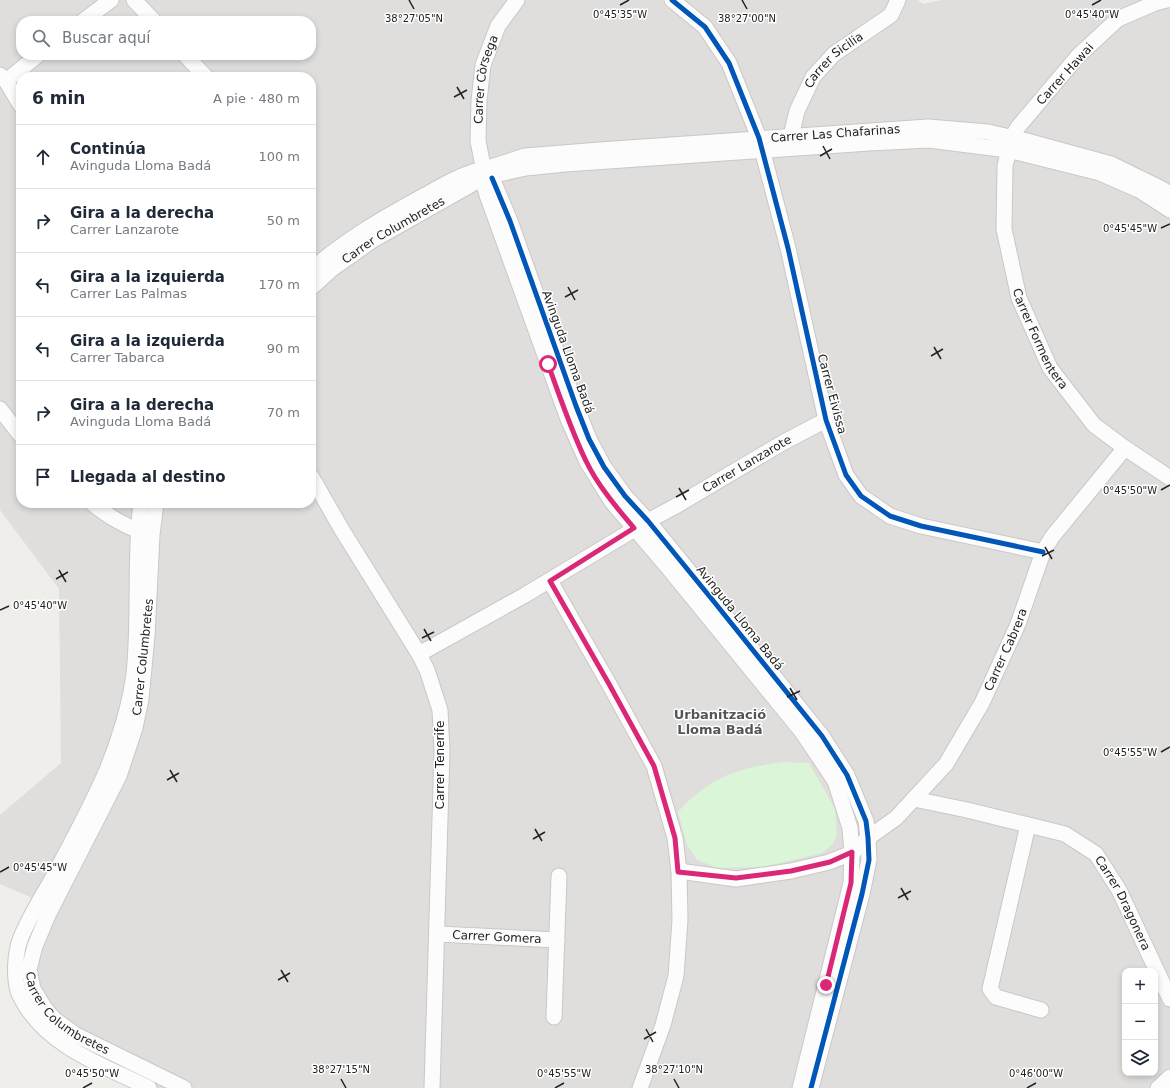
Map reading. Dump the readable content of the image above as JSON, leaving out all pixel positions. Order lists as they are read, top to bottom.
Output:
{
  "streets": {
    "street": [
      "Carrer Sicilia",
      "Carrer Hawai",
      "Carrer Còrsega",
      "Carrer Las Chafarinas",
      "Carrer Columbretes",
      "Carrer Formentera",
      "Avinguda Lloma Badá",
      "Carrer Eivissa",
      "Carrer Lanzarote",
      "Carrer Cabrera",
      "Carrer Tenerife",
      "Carrer Dragonera",
      "Carrer Gomera"
    ]
  },
  "crossings": [
    ["Carrer Sicilia", "Carrer Las Chafarinas"],
    ["Carrer Hawai", "Carrer Las Chafarinas"],
    ["Carrer Hawai", "Carrer Formentera"],
    ["Carrer Còrsega", "Carrer Las Chafarinas"],
    ["Carrer Còrsega", "Carrer Columbretes"],
    ["Carrer Còrsega", "Avinguda Lloma Badá"],
    ["Carrer Las Chafarinas", "Carrer Columbretes"],
    ["Carrer Las Chafarinas", "Carrer Formentera"],
    ["Carrer Las Chafarinas", "Avinguda Lloma Badá"],
    ["Carrer Las Chafarinas", "Carrer Eivissa"],
    ["Carrer Columbretes", "Avinguda Lloma Badá"],
    ["Carrer Formentera", "Carrer Cabrera"],
    ["Avinguda Lloma Badá", "Carrer Lanzarote"],
    ["Avinguda Lloma Badá", "Carrer Cabrera"],
    ["Carrer Eivissa", "Carrer Lanzarote"],
    ["Carrer Eivissa", "Carrer Cabrera"],
    ["Carrer Lanzarote", "Carrer Tenerife"],
    ["Carrer Cabrera", "Carrer Dragonera"],
    ["Carrer Tenerife", "Carrer Gomera"]
  ],
  "districts": ["Urbanització Lloma Badá"],
  "page": {
    "search": "Buscar aquí",
    "heading": ["6 min", "A pie · 480 m"],
    "list": [
      ["Continúa", "Avinguda Lloma Badá", "100 m"],
      ["Gira a la derecha", "Carrer Lanzarote", "50 m"],
      ["Gira a la izquierda", "Carrer Las Palmas", "170 m"],
      ["Gira a la izquierda", "Carrer Tabarca", "90 m"],
      ["Gira a la derecha", "Avinguda Lloma Badá", "70 m"],
      "Llegada al destino"
    ],
    "map_buttons": ["+", "−"]
  },
  "coordinates": [
    "0°45'35\"W",
    "0°45'40\"W",
    "38°27'05\"N",
    "38°27'00\"N",
    "0°45'45\"W",
    "0°45'50\"W",
    "0°45'55\"W",
    "38°27'15\"N",
    "38°27'10\"N",
    "0°46'00\"W"
  ]
}
